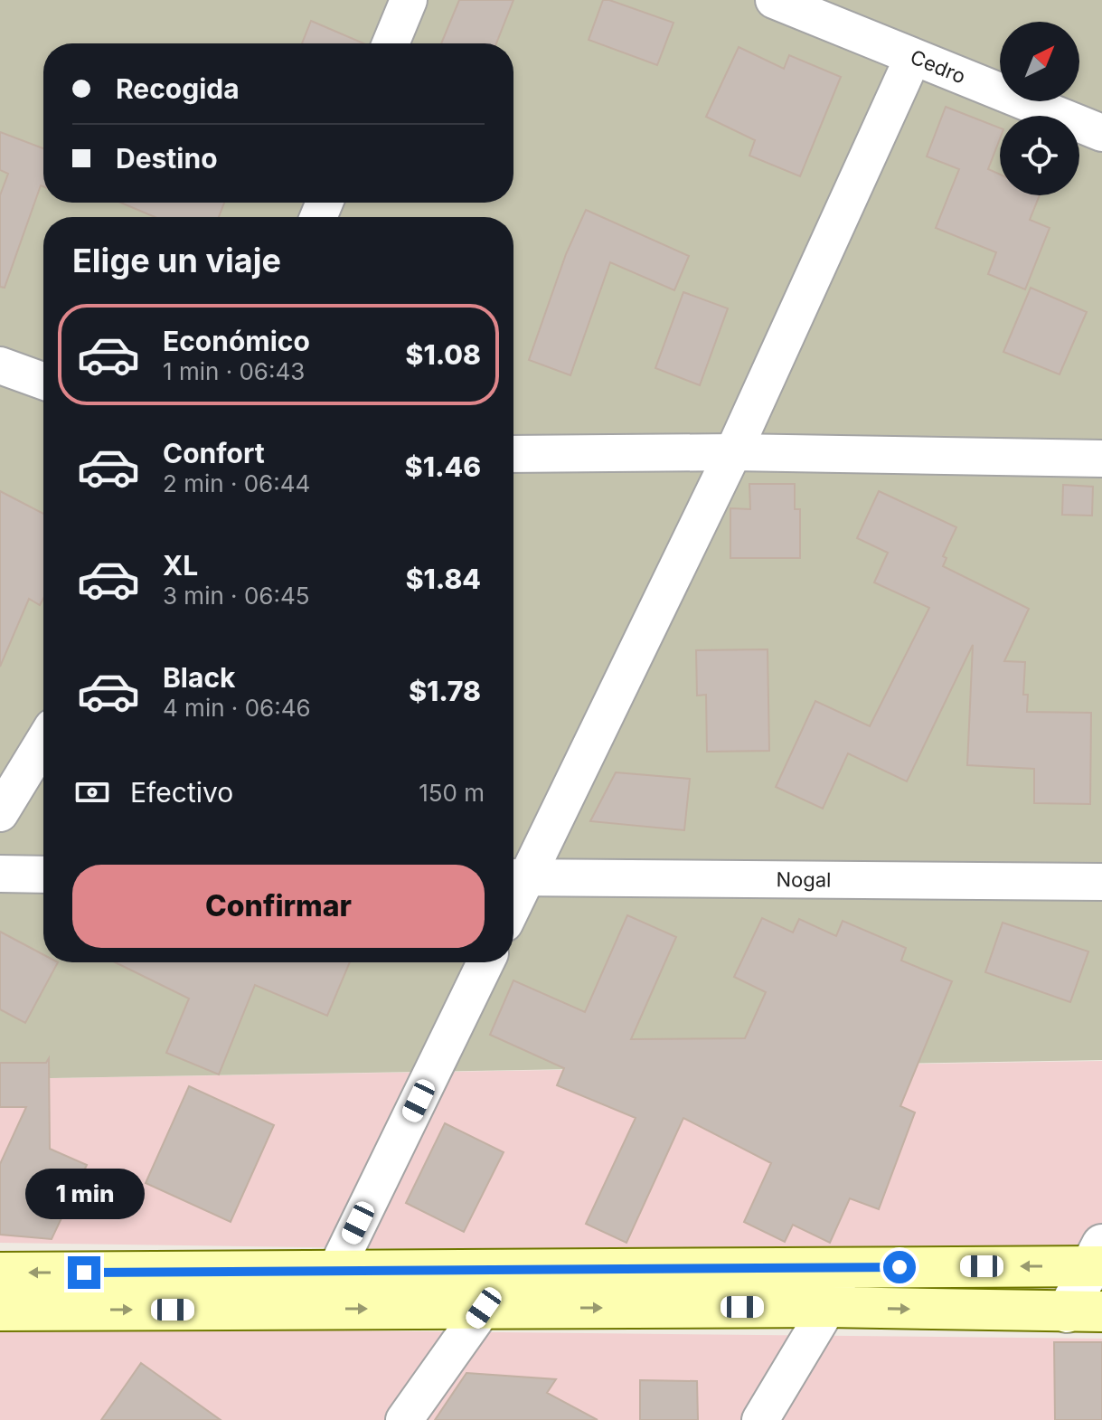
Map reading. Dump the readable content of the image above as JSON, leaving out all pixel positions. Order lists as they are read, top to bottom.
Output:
{
  "streets": {
    "street": ["Cedro", "Nogal"]
  },
  "north": "top right",
  "page": {
    "banner": ["Recogida", "Destino"],
    "heading": "Elige un viaje",
    "list": [
      {
        "name": "Económico",
        "note": "1 min · 06:43",
        "value": "$1.08"
      },
      {
        "name": "Confort",
        "note": "2 min · 06:44",
        "value": "$1.46"
      },
      {
        "name": "XL",
        "note": "3 min · 06:45",
        "value": "$1.84"
      },
      {
        "name": "Black",
        "note": "4 min · 06:46",
        "value": "$1.78"
      }
    ],
    "pay": ["Efectivo", "150 m"],
    "buttons": "Confirmar",
    "bubble": "1 min"
  }
}
